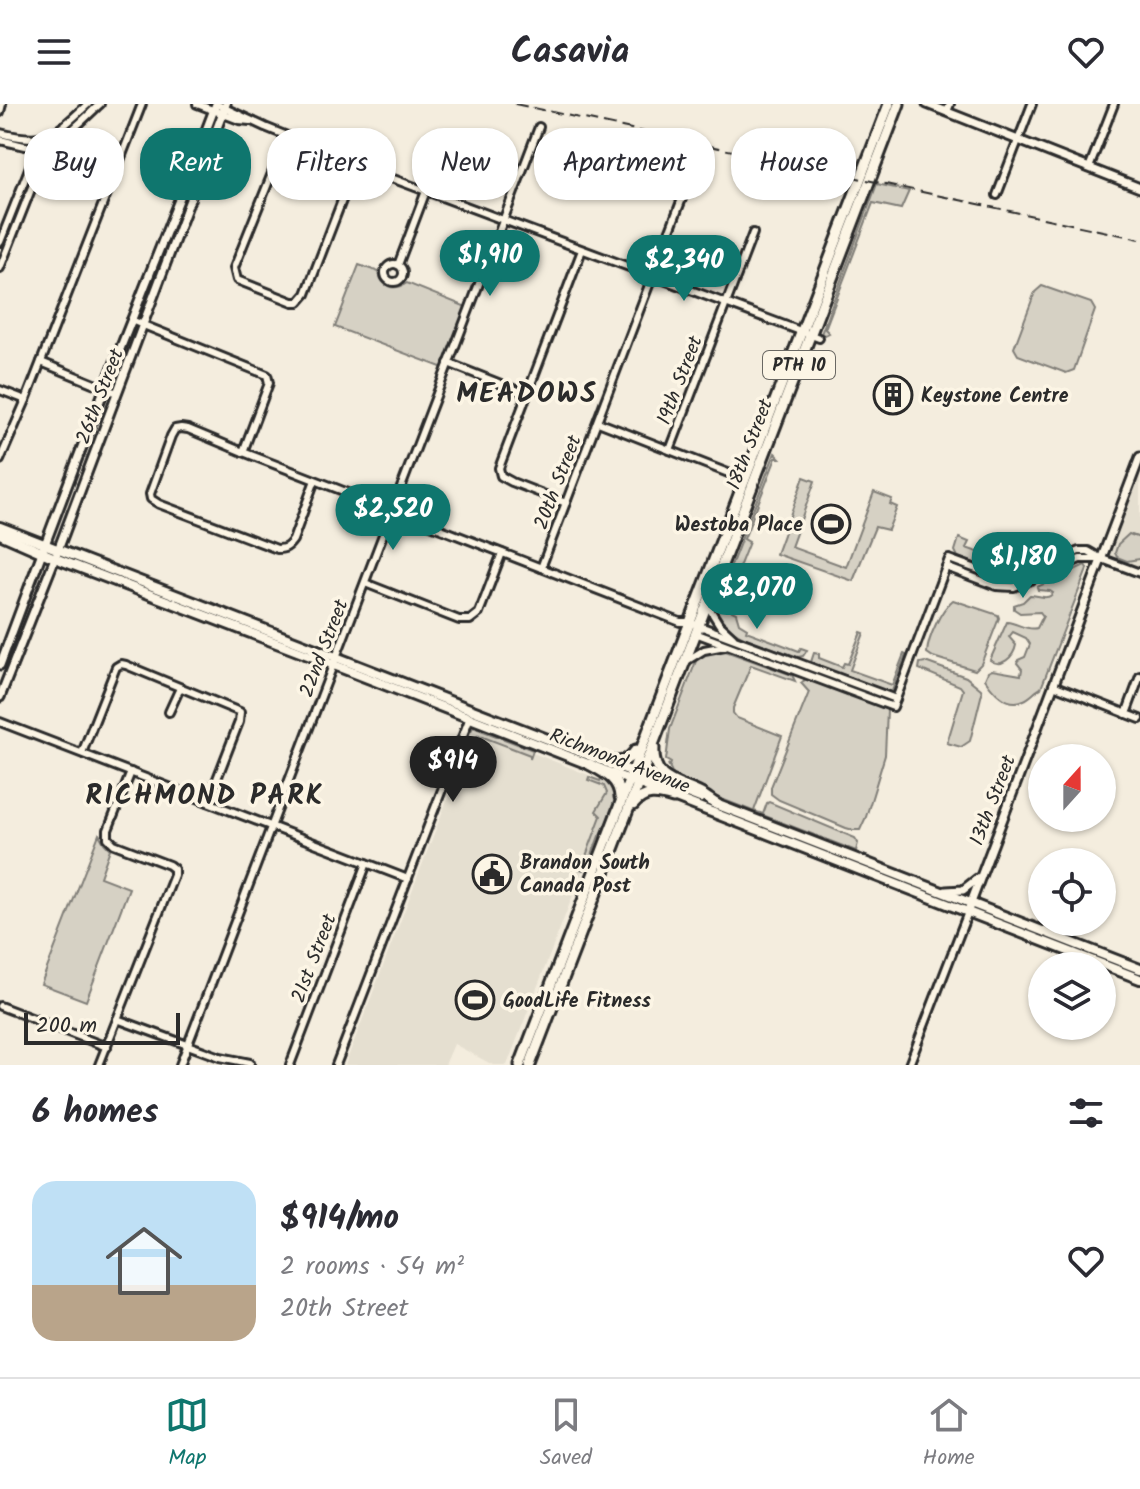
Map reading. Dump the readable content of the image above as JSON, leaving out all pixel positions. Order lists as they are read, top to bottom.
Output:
{
  "streets": {
    "main road": ["PTH 10", "18th Street", "Richmond Avenue"],
    "street": [
      "19th Street",
      "26th Street",
      "20th Street",
      "22nd Street",
      "13th Street",
      "21st Street"
    ]
  },
  "crossings": [
    ["26th Street", "Richmond Avenue"],
    ["18th Street", "Richmond Avenue"],
    ["22nd Street", "Richmond Avenue"],
    ["Richmond Avenue", "13th Street"]
  ],
  "districts": ["MEADOWS", "RICHMOND PARK"],
  "places": {
    "building": ["Keystone Centre"],
    "sports": ["Westoba Place", "GoodLife Fitness"],
    "public building": ["Brandon South Canada Post"]
  },
  "scale_bar": "200 m",
  "north": "top",
  "page": {
    "header": "Casavia",
    "chip": [
      "Buy",
      "Rent",
      "Filters",
      "New",
      "Apartment",
      "House"
    ],
    "price": [
      "$1,910",
      "$2,340",
      "$2,520",
      "$1,180",
      "$2,070",
      "$914"
    ],
    "scale": "200 m",
    "heading": "6 homes",
    "list": [
      {
        "name": "$914/mo",
        "note": "2 rooms · 54 m² · 20th Street"
      }
    ],
    "tabs": ["Map", "Saved", "Home"]
  }
}
